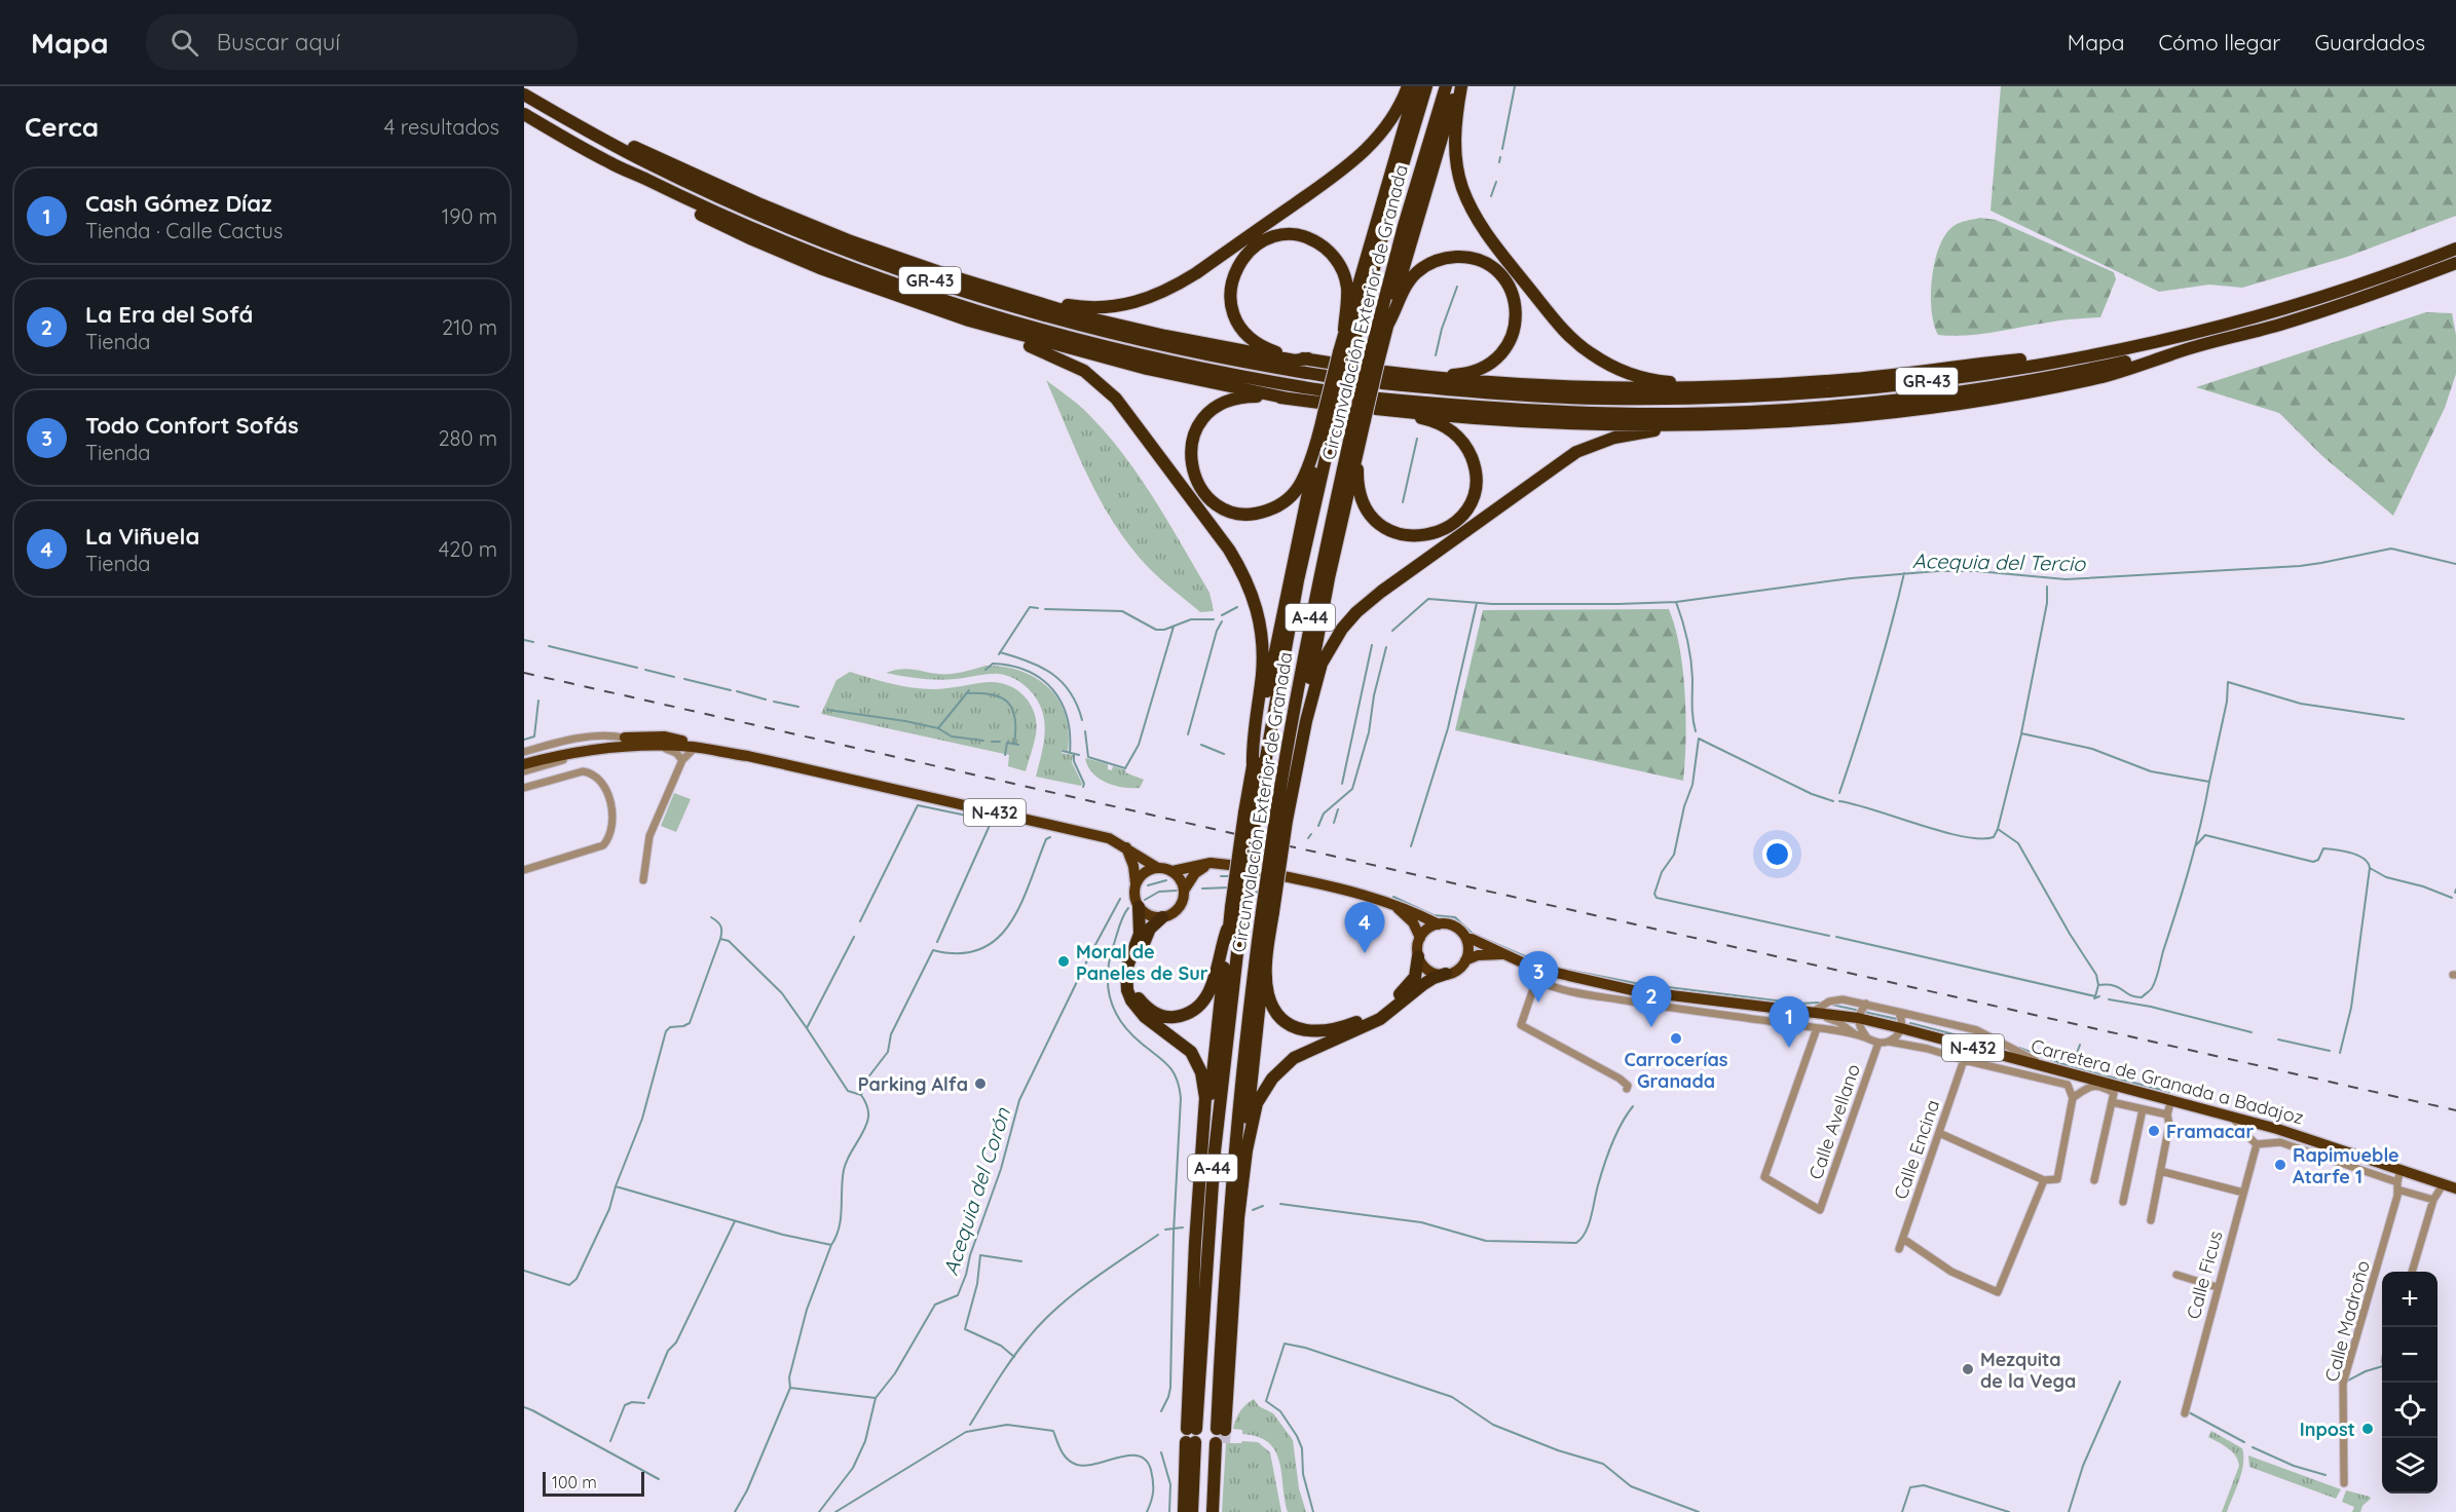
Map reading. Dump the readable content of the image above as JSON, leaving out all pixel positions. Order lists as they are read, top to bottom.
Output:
{
  "streets": {
    "highway": [
      "GR-43",
      "Circunvalación Exterior de Granada",
      "A-44",
      "N-432",
      "Carretera de Granada a Badajoz"
    ],
    "street": [
      "Calle Avellano",
      "Calle Encina",
      "Calle Ficus",
      "Calle Madroño"
    ]
  },
  "crossings": [
    ["GR-43", "Circunvalación Exterior de Granada"],
    ["N-432", "Carretera de Granada a Badajoz"],
    ["Carretera de Granada a Badajoz", "Calle Madroño"]
  ],
  "water": ["Acequia del Tercio", "Acequia del Corón"],
  "places": [
    "Moral de Paneles de Sur",
    "Carrocerías Granada",
    "Parking Alfa",
    "Framacar",
    "Rapimueble Atarfe 1",
    "Mezquita de la Vega",
    "Inpost"
  ],
  "scale_bar": "100 m",
  "page": {
    "header": "Mapa",
    "search": "Buscar aquí",
    "nav": ["Mapa", "Cómo llegar", "Guardados"],
    "heading": ["Cerca", "4 resultados"],
    "list": [
      {
        "mark": "1",
        "name": "Cash Gómez Díaz",
        "note": "Tienda · Calle Cactus",
        "value": "190 m"
      },
      {
        "mark": "2",
        "name": "La Era del Sofá",
        "note": "Tienda",
        "value": "210 m"
      },
      {
        "mark": "3",
        "name": "Todo Confort Sofás",
        "note": "Tienda",
        "value": "280 m"
      },
      {
        "mark": "4",
        "name": "La Viñuela",
        "note": "Tienda",
        "value": "420 m"
      }
    ],
    "pins": [
      "4",
      "3",
      "2",
      "1"
    ],
    "map_buttons": ["+", "−"],
    "scale": "100 m"
  }
}
